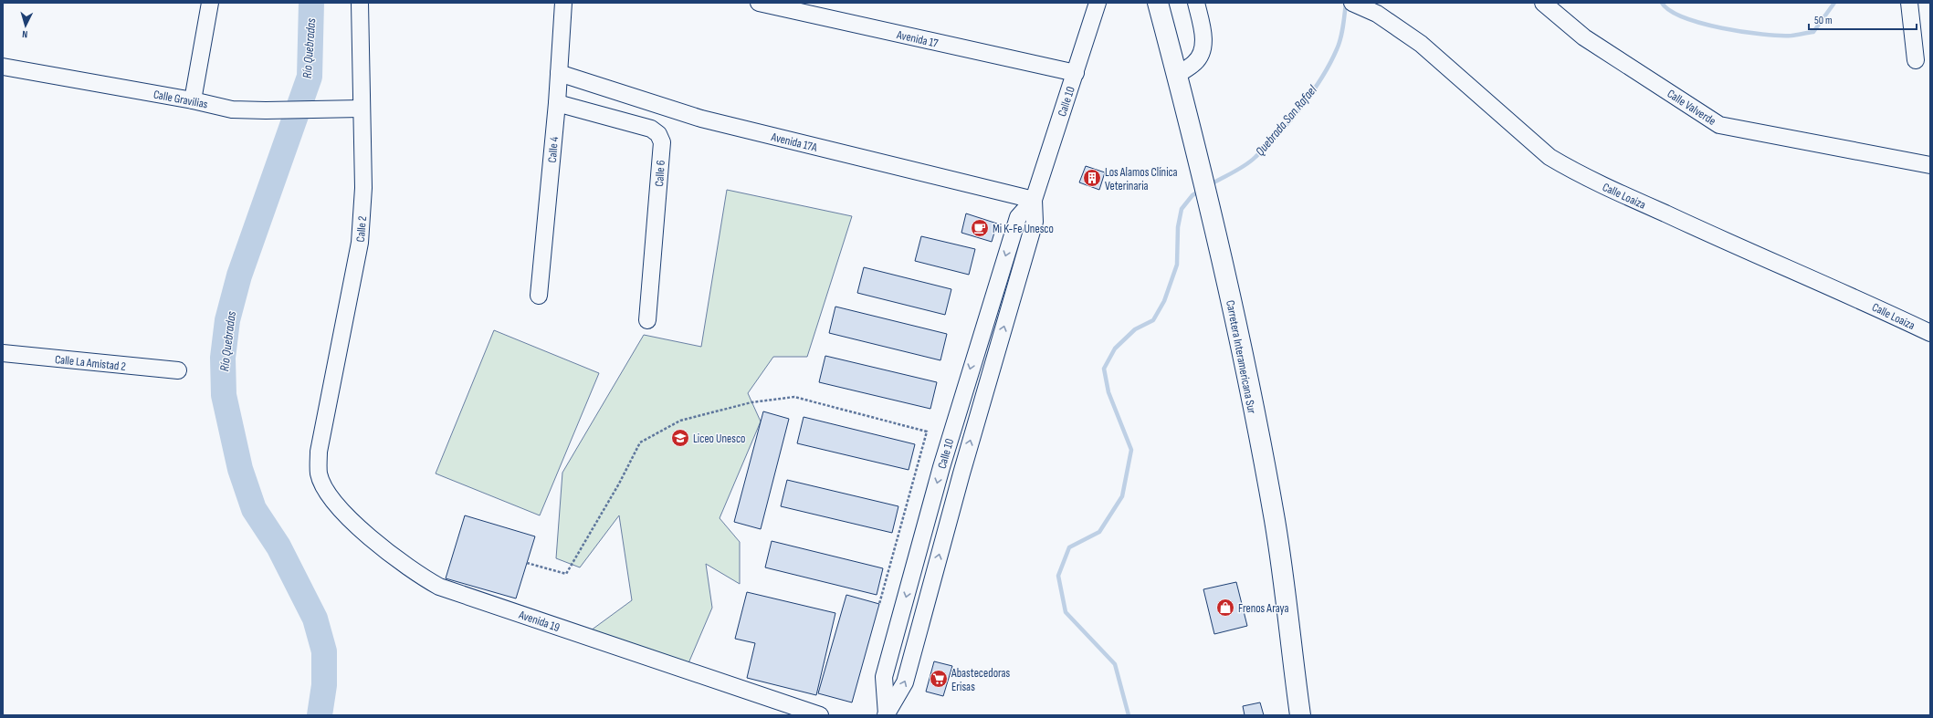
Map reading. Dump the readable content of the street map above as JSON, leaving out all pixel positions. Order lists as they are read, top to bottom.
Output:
{
  "streets": {
    "highway": ["Carretera Interamericana Sur"],
    "street": [
      "Avenida 17",
      "Calle Gravilias",
      "Calle 10",
      "Calle Valverde",
      "Avenida 17A",
      "Calle 4",
      "Calle 6",
      "Calle Loaiza",
      "Calle 2",
      "Calle La Amistad 2",
      "Avenida 19"
    ]
  },
  "crossings": [
    ["Avenida 17", "Calle 10"],
    ["Calle Gravilias", "Calle 2"],
    ["Calle 10", "Avenida 17A"],
    ["Avenida 17A", "Calle 4"],
    ["Calle 4", "Calle 6"],
    ["Calle 2", "Avenida 19"]
  ],
  "water": ["Río Quebradas", "Quebrada San Rafael"],
  "places": {
    "building": ["Los Alamos Clínica Veterinaria"],
    "cafe": ["Mi K-Fe Unesco"],
    "school or university": ["Liceo Unesco"],
    "shop": ["Frenos Araya"],
    "supermarket": ["Abastecedoras Erisas"]
  },
  "scale_bar": "50 m",
  "north": "bottom"
}
